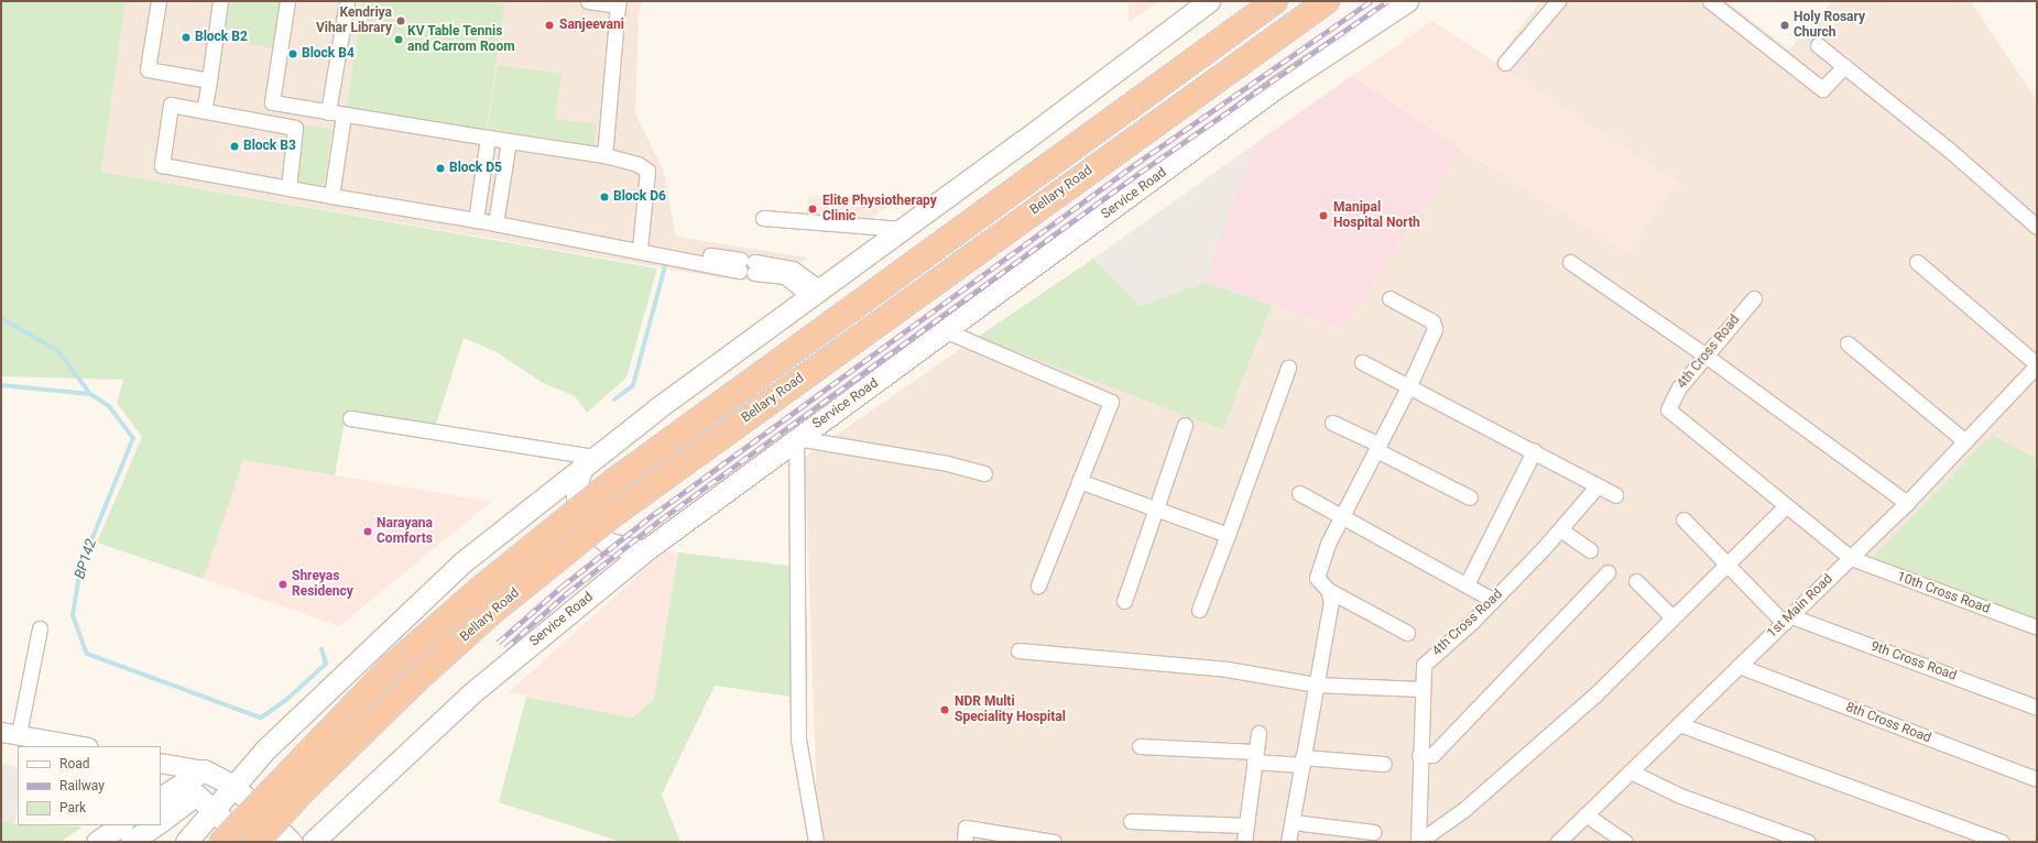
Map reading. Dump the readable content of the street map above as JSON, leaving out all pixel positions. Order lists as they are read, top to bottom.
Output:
{
  "streets": {
    "highway": ["Bellary Road"],
    "main road": ["Service Road"],
    "street": [
      "4th Cross Road",
      "10th Cross Road",
      "1st Main Road",
      "9th Cross Road",
      "8th Cross Road"
    ]
  },
  "crossings": [
    ["4th Cross Road", "10th Cross Road"],
    ["10th Cross Road", "1st Main Road"],
    ["1st Main Road", "9th Cross Road"],
    ["1st Main Road", "8th Cross Road"]
  ],
  "water": ["BP142"],
  "places": [
    "Kendriya Vihar Library",
    "Sanjeevani",
    "Holy Rosary Church",
    "Block B2",
    "KV Table Tennis and Carrom Room",
    "Block B4",
    "Block B3",
    "Block D5",
    "Block D6",
    "Elite Physiotherapy Clinic",
    "Manipal Hospital North",
    "Narayana Comforts",
    "Shreyas Residency",
    "NDR Multi Speciality Hospital"
  ],
  "legend": ["Road", "Railway", "Park"]
}
